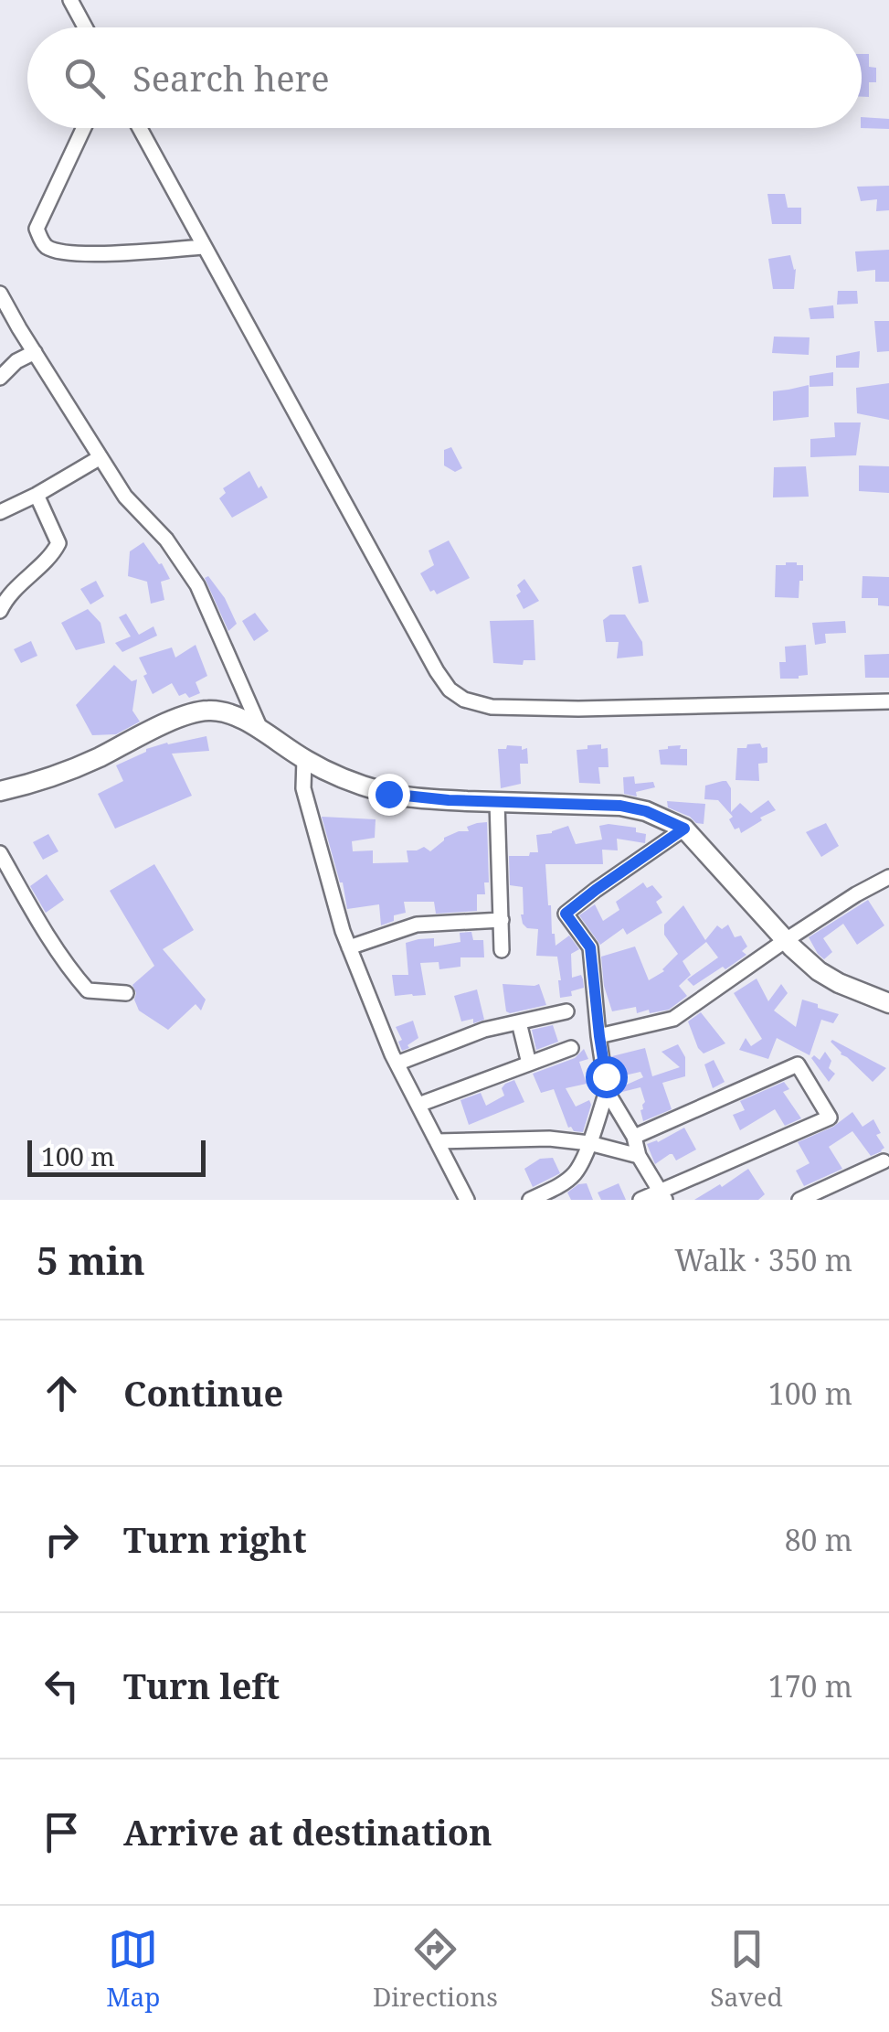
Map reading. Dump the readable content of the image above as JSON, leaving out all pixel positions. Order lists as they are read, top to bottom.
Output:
{
  "scale_bar": "100 m",
  "page": {
    "search": "Search here",
    "scale": "100 m",
    "heading": ["5 min", "Walk · 350 m"],
    "list": [
      ["Continue", "100 m"],
      ["Turn right", "80 m"],
      ["Turn left", "170 m"],
      "Arrive at destination"
    ],
    "nav": ["Map", "Directions", "Saved"]
  }
}
